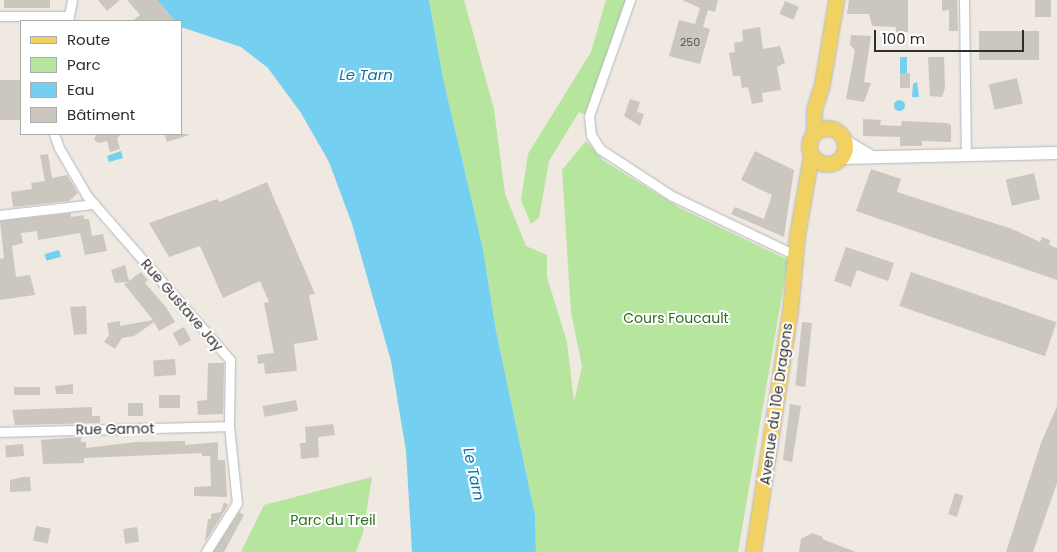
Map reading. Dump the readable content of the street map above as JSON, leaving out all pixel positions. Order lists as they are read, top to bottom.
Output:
{
  "streets": {
    "main road": ["Avenue du 10e Dragons"],
    "street": ["Rue Gustave Jay", "Rue Gamot"]
  },
  "crossings": [
    ["Rue Gustave Jay", "Rue Gamot"]
  ],
  "water": ["Le Tarn"],
  "parks": ["Cours Foucault", "Parc du Treil"],
  "house_numbers": ["250"],
  "legend": [
    "Route",
    "Parc",
    "Eau",
    "Bâtiment"
  ],
  "scale_bar": "100 m"
}
